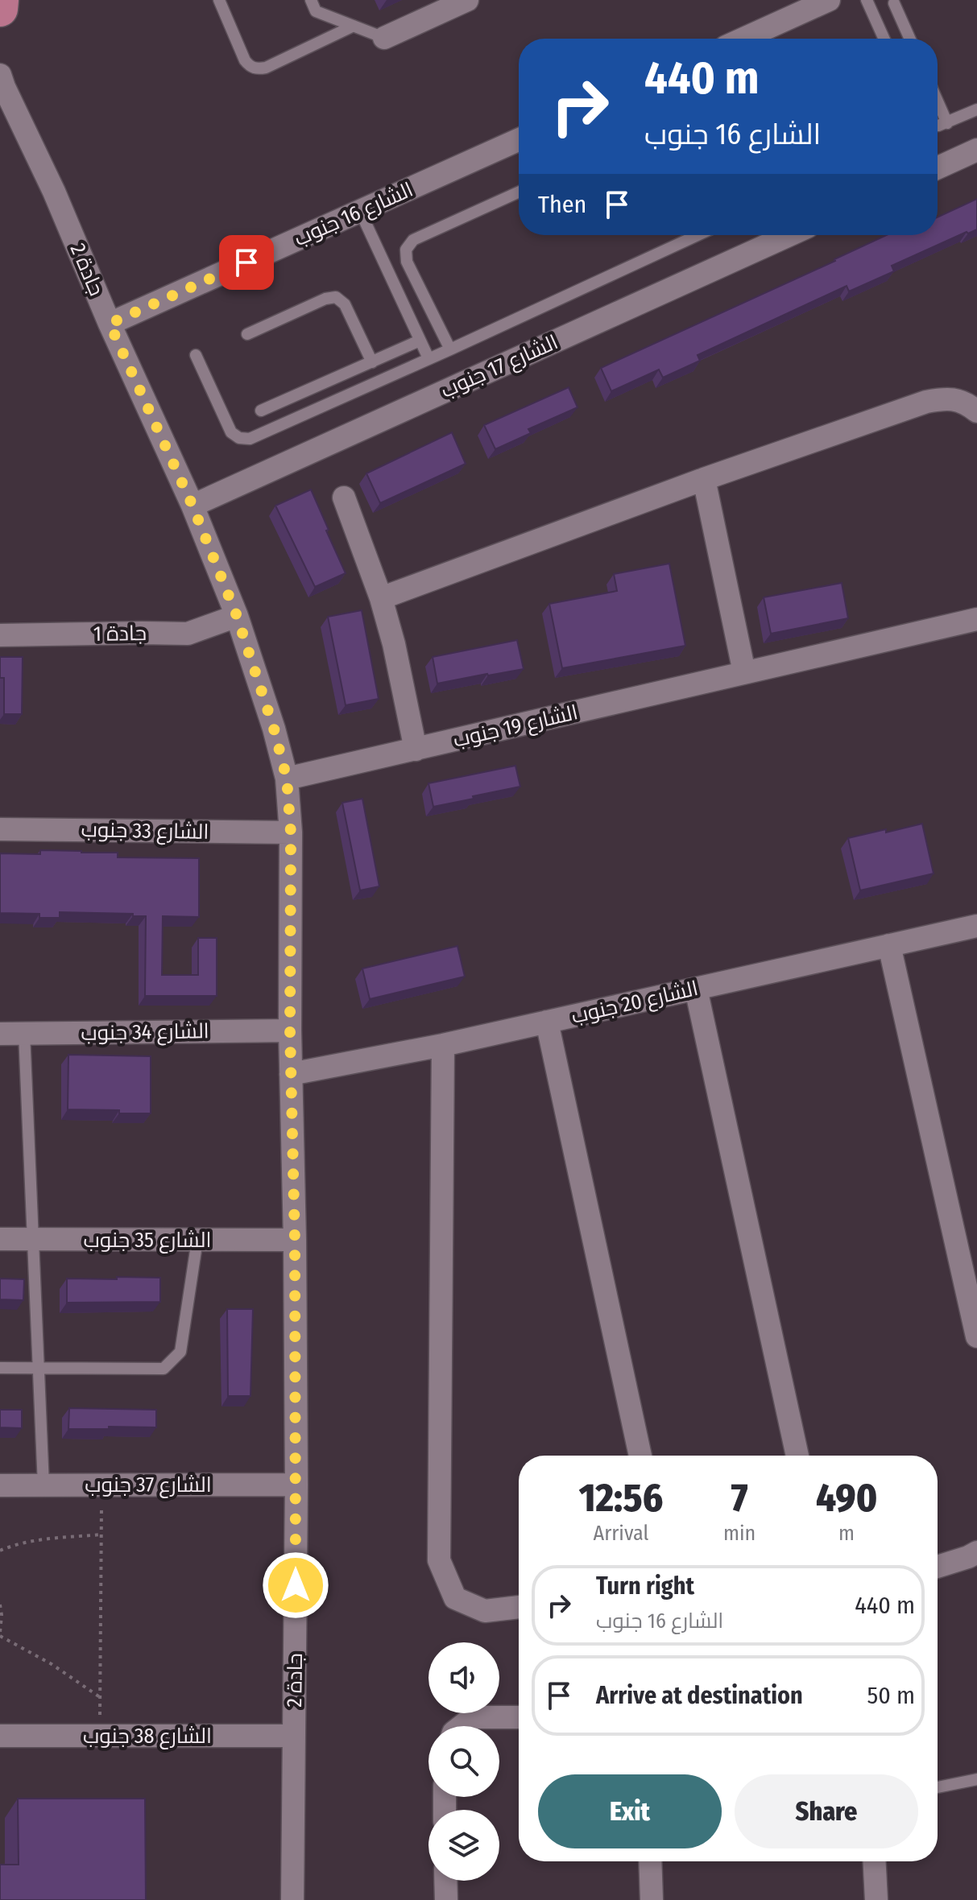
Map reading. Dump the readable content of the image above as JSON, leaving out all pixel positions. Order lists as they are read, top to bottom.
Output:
{
  "streets": {
    "street": [
      "الشارع 16 جنوب",
      "جادة 2",
      "الشارع 17 جنوب",
      "جادة 1",
      "الشارع 19 جنوب",
      "الشارع 33 جنوب",
      "الشارع 20 جنوب",
      "الشارع 34 جنوب",
      "الشارع 35 جنوب",
      "الشارع 37 جنوب",
      "الشارع 38 جنوب"
    ]
  },
  "crossings": [
    ["الشارع 16 جنوب", "جادة 2"],
    ["جادة 2", "الشارع 17 جنوب"],
    ["جادة 2", "جادة 1"],
    ["جادة 2", "الشارع 19 جنوب"],
    ["جادة 2", "الشارع 33 جنوب"],
    ["جادة 2", "الشارع 20 جنوب"],
    ["جادة 2", "الشارع 34 جنوب"],
    ["جادة 2", "الشارع 35 جنوب"],
    ["جادة 2", "الشارع 37 جنوب"],
    ["جادة 2", "الشارع 38 جنوب"]
  ],
  "page": {
    "turn": ["440 m", "الشارع 16 جنوب"],
    "then": "Then",
    "eta": [
      "12:56",
      "Arrival",
      "7",
      "min",
      "490",
      "m"
    ],
    "list": [
      {
        "name": "Turn right",
        "note": "الشارع 16 جنوب",
        "value": "440 m"
      },
      {
        "name": "Arrive at destination",
        "value": "50 m"
      }
    ],
    "buttons": ["Exit", "Share"]
  }
}
